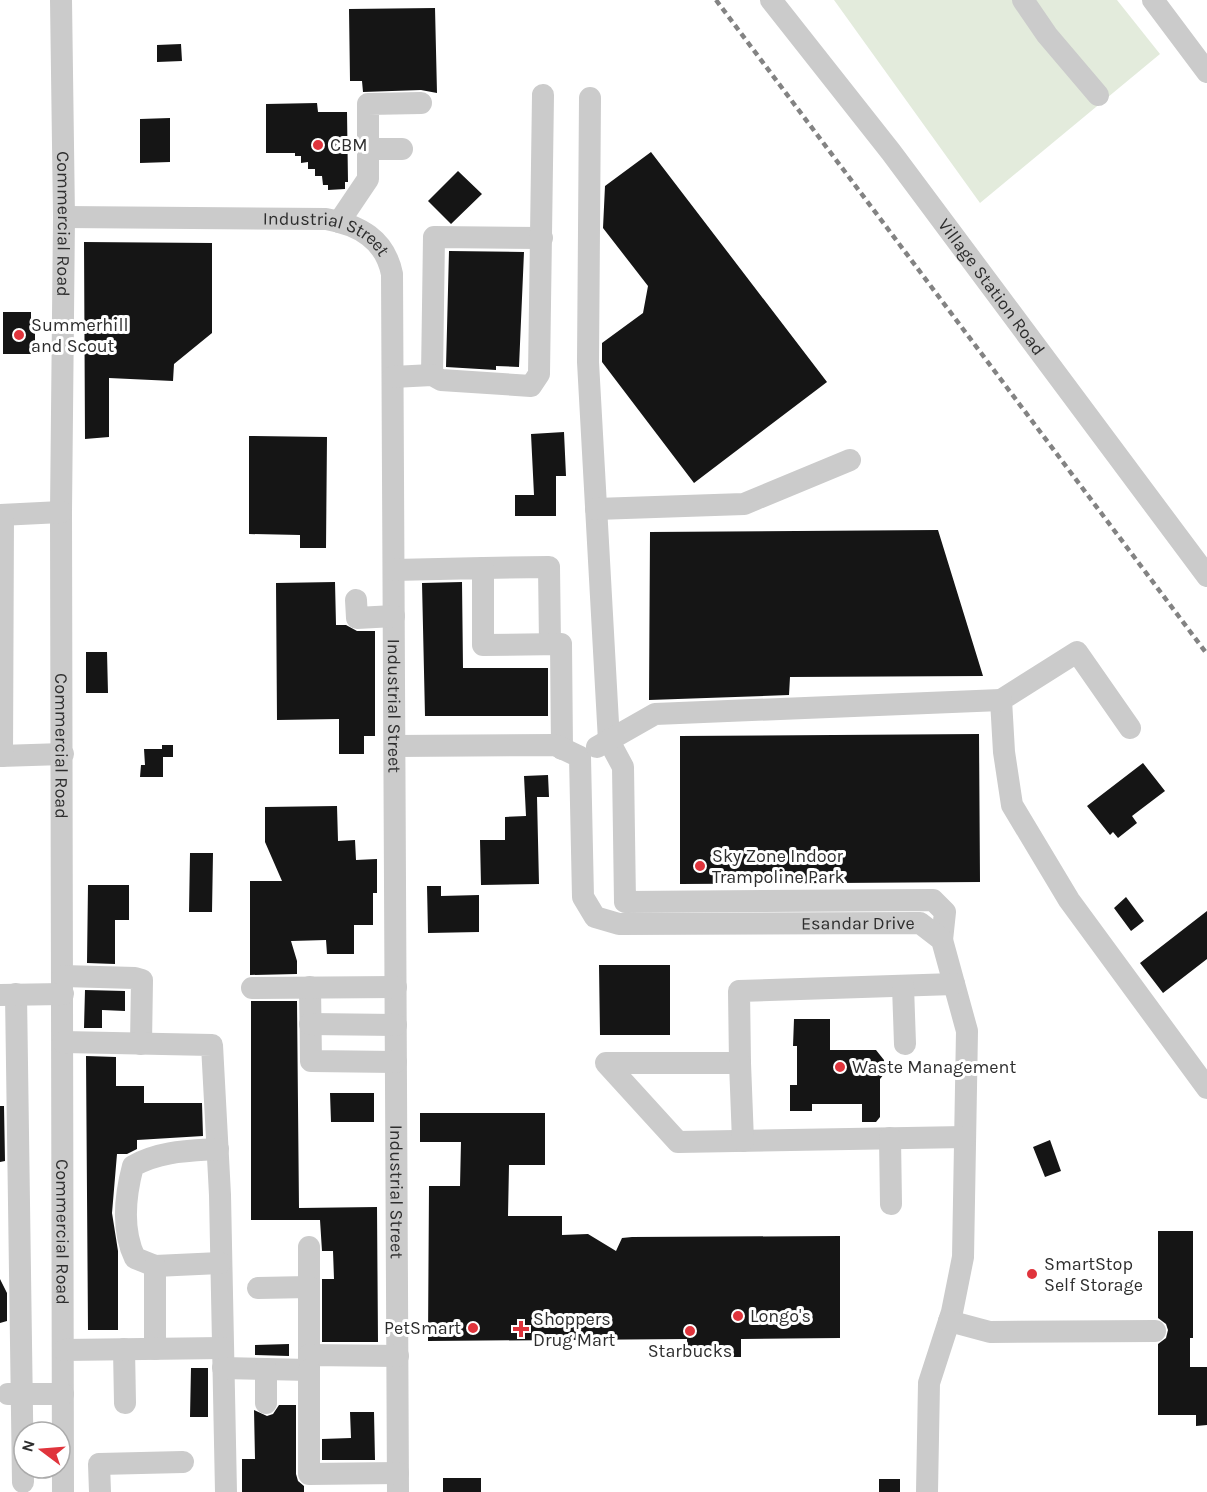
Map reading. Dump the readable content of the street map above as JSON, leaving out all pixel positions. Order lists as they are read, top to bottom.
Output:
{
  "streets": {
    "street": [
      "Commercial Road",
      "Industrial Street",
      "Village Station Road",
      "Esandar Drive"
    ]
  },
  "crossings": [
    ["Commercial Road", "Industrial Street"]
  ],
  "places": {
    "other": [
      "CBM",
      "Summerhill and Scout",
      "Sky Zone Indoor Trampoline Park",
      "Waste Management",
      "SmartStop Self Storage",
      "Longo's",
      "PetSmart",
      "Starbucks"
    ],
    "health": ["Shoppers Drug Mart"]
  },
  "north": "left"
}
